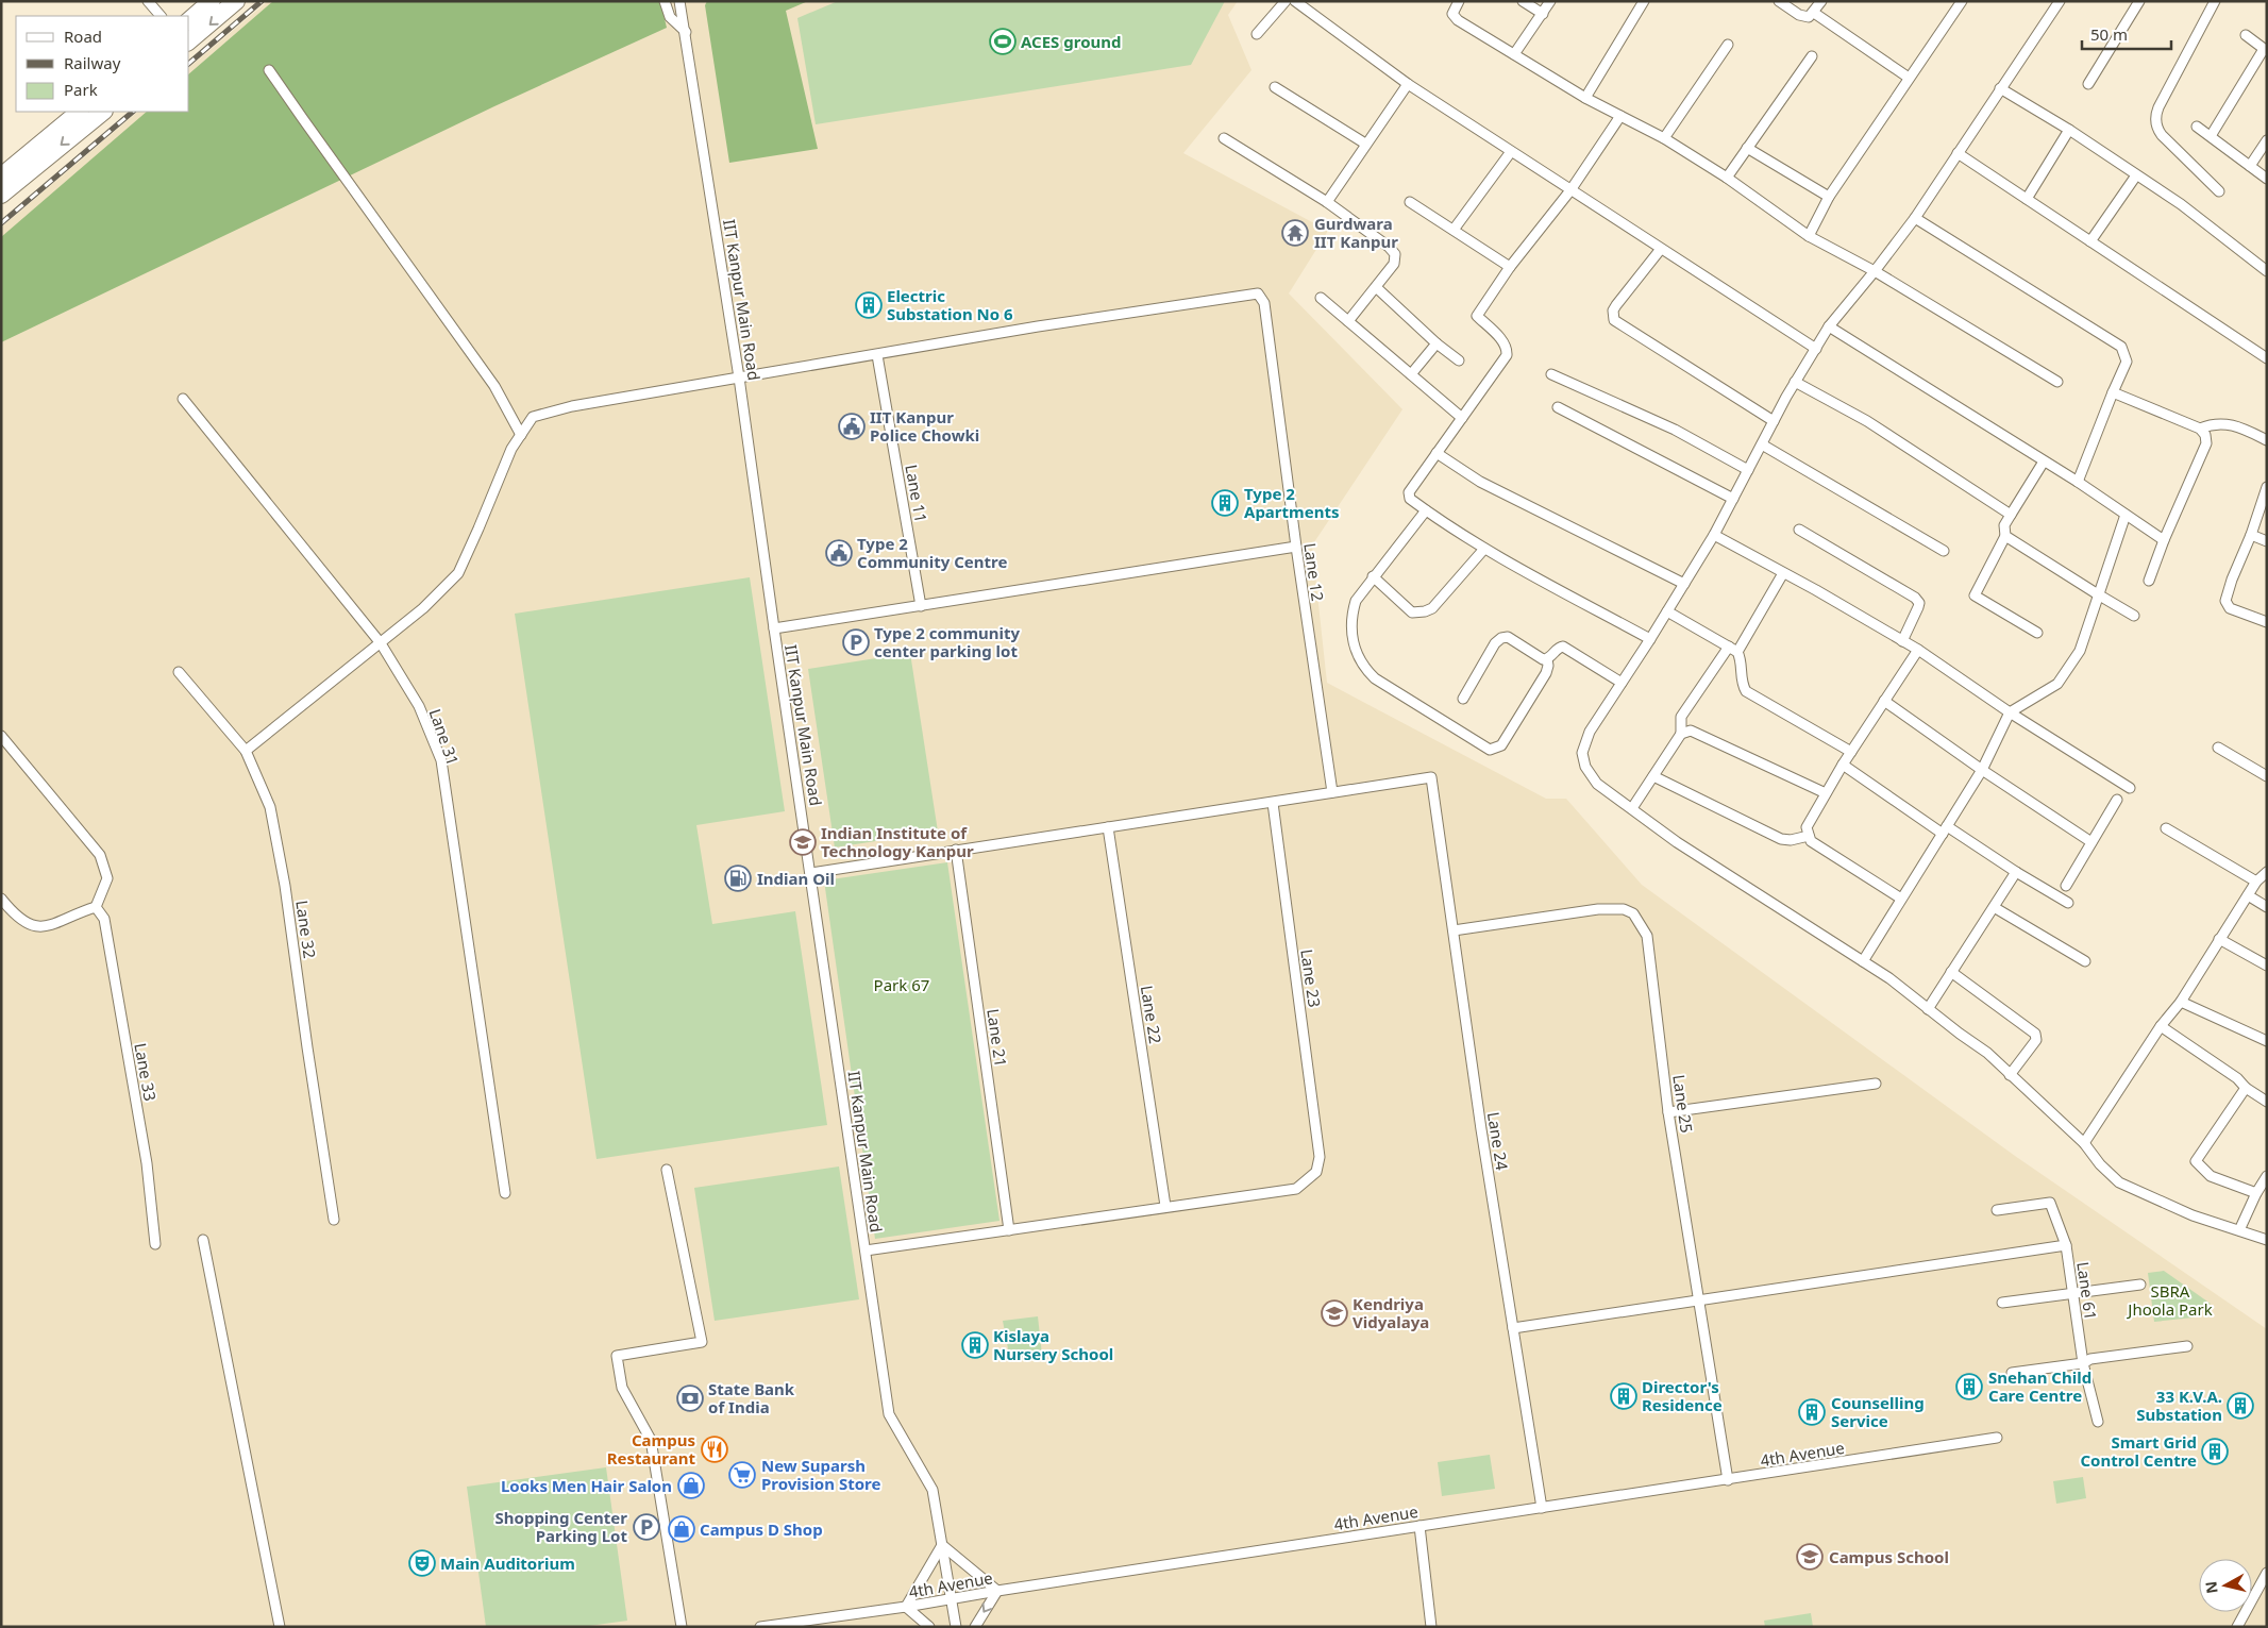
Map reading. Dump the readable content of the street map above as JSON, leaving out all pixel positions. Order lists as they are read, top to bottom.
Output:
{
  "streets": {
    "street": [
      "IIT Kanpur Main Road",
      "Lane 11",
      "Lane 12",
      "Lane 31",
      "Lane 32",
      "Lane 23",
      "Lane 22",
      "Lane 21",
      "Lane 33",
      "Lane 25",
      "Lane 24",
      "Lane 61",
      "4th Avenue"
    ]
  },
  "crossings": [
    ["IIT Kanpur Main Road", "4th Avenue"],
    ["Lane 11", "Lane 12"],
    ["Lane 12", "Lane 24"],
    ["Lane 23", "Lane 22"],
    ["Lane 25", "Lane 24"],
    ["Lane 25", "Lane 61"],
    ["Lane 25", "4th Avenue"],
    ["Lane 24", "Lane 61"],
    ["Lane 24", "4th Avenue"]
  ],
  "parks": ["Park 67", "SBRA Jhoola Park"],
  "places": {
    "sports": ["ACES ground"],
    "temple": ["Gurdwara IIT Kanpur"],
    "building": [
      "Electric Substation No 6",
      "Type 2 Apartments",
      "Kislaya Nursery School",
      "Snehan Child Care Centre",
      "Director's Residence",
      "33 K.V.A. Substation",
      "Counselling Service",
      "Smart Grid Control Centre"
    ],
    "public building": ["IIT Kanpur Police Chowki", "Type 2 Community Centre"],
    "parking": ["Type 2 community center parking lot", "Shopping Center Parking Lot"],
    "school or university": ["Indian Institute of Technology Kanpur", "Kendriya Vidyalaya", "Campus School"],
    "fuel station": ["Indian Oil"],
    "bank": ["State Bank of India"],
    "restaurant": ["Campus Restaurant"],
    "supermarket": ["New Suparsh Provision Store"],
    "shop": ["Looks Men Hair Salon", "Campus D Shop"],
    "theatre": ["Main Auditorium"]
  },
  "legend": ["Road", "Railway", "Park"],
  "scale_bar": "50 m",
  "north": "left"
}
